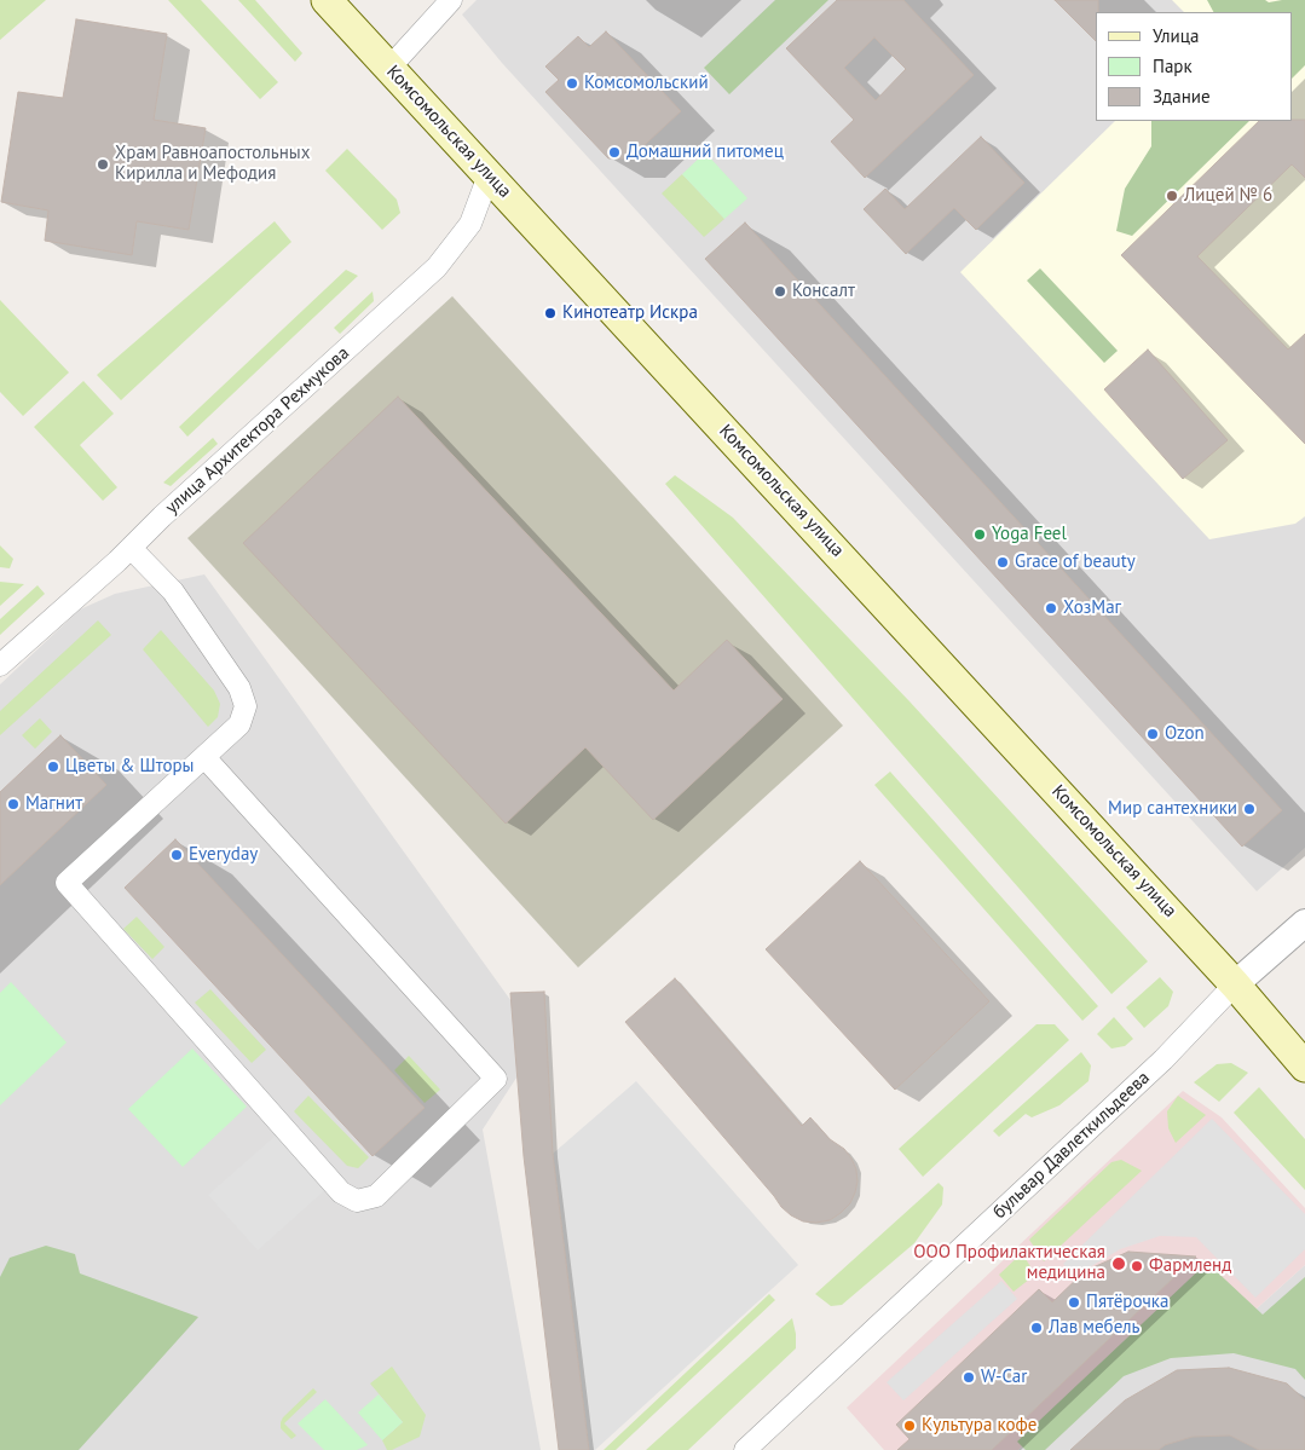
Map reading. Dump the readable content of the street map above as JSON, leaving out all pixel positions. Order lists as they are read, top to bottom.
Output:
{
  "streets": {
    "main road": ["Комсомольская улица"],
    "street": ["улица Архитектора Рехмукова", "бульвар Давлеткильдеева"]
  },
  "crossings": [
    ["Комсомольская улица", "улица Архитектора Рехмукова"],
    ["Комсомольская улица", "бульвар Давлеткильдеева"]
  ],
  "places": [
    "Комсомольский",
    "Домашний питомец",
    "Храм Равноапостольных Кирилла и Мефодия",
    "Лицей № 6",
    "Консалт",
    "Кинотеатр Искра",
    "Yoga Feel",
    "Grace of beauty",
    "ХозМаг",
    "Ozon",
    "Цветы & Шторы",
    "Магнит",
    "Мир сантехники",
    "Everyday",
    "ООО Профилактическая медицина",
    "Фармленд",
    "Пятёрочка",
    "Лав мебель",
    "W-Car",
    "Культура кофе"
  ],
  "legend": ["Улица", "Парк", "Здание"]
}
